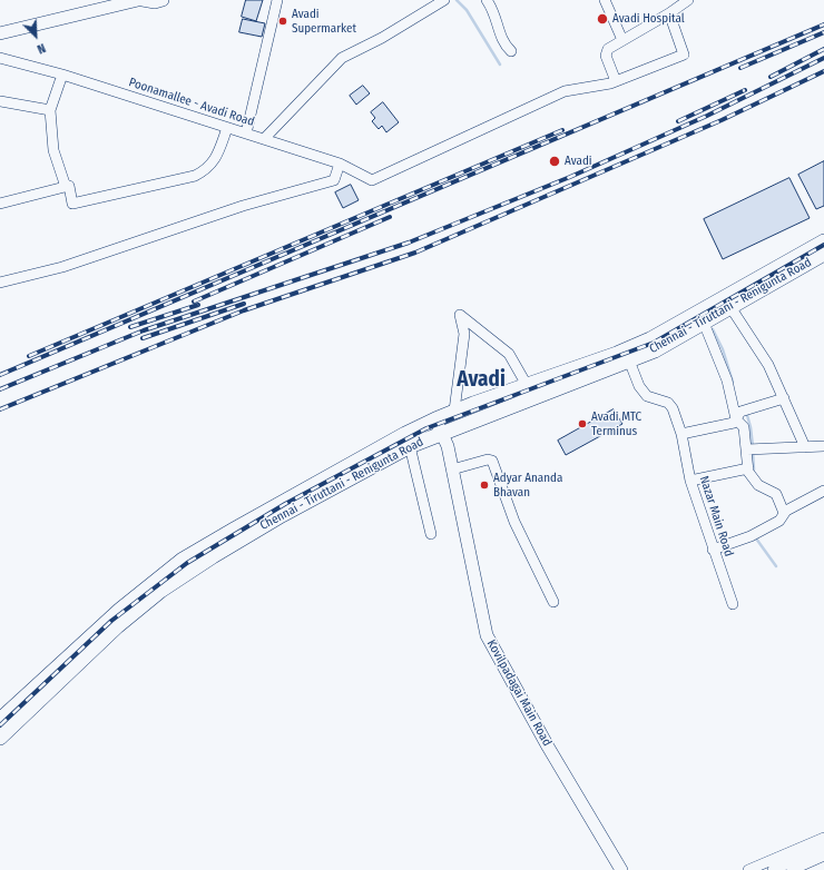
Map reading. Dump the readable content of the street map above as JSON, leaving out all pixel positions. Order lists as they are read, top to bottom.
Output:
{
  "streets": {
    "highway": ["Chennai - Tiruttani - Renigunta Road"],
    "main road": ["Kovilpadagai Main Road"],
    "street": ["Poonamallee - Avadi Road", "Nazar Main Road"]
  },
  "crossings": [
    ["Chennai - Tiruttani - Renigunta Road", "Nazar Main Road"],
    ["Chennai - Tiruttani - Renigunta Road", "Kovilpadagai Main Road"]
  ],
  "districts": ["Avadi"],
  "places": [
    "Avadi Hospital",
    "Avadi Supermarket",
    "Avadi",
    "Avadi MTC Terminus",
    "Adyar Ananda Bhavan"
  ],
  "north": "bottom right"
}
